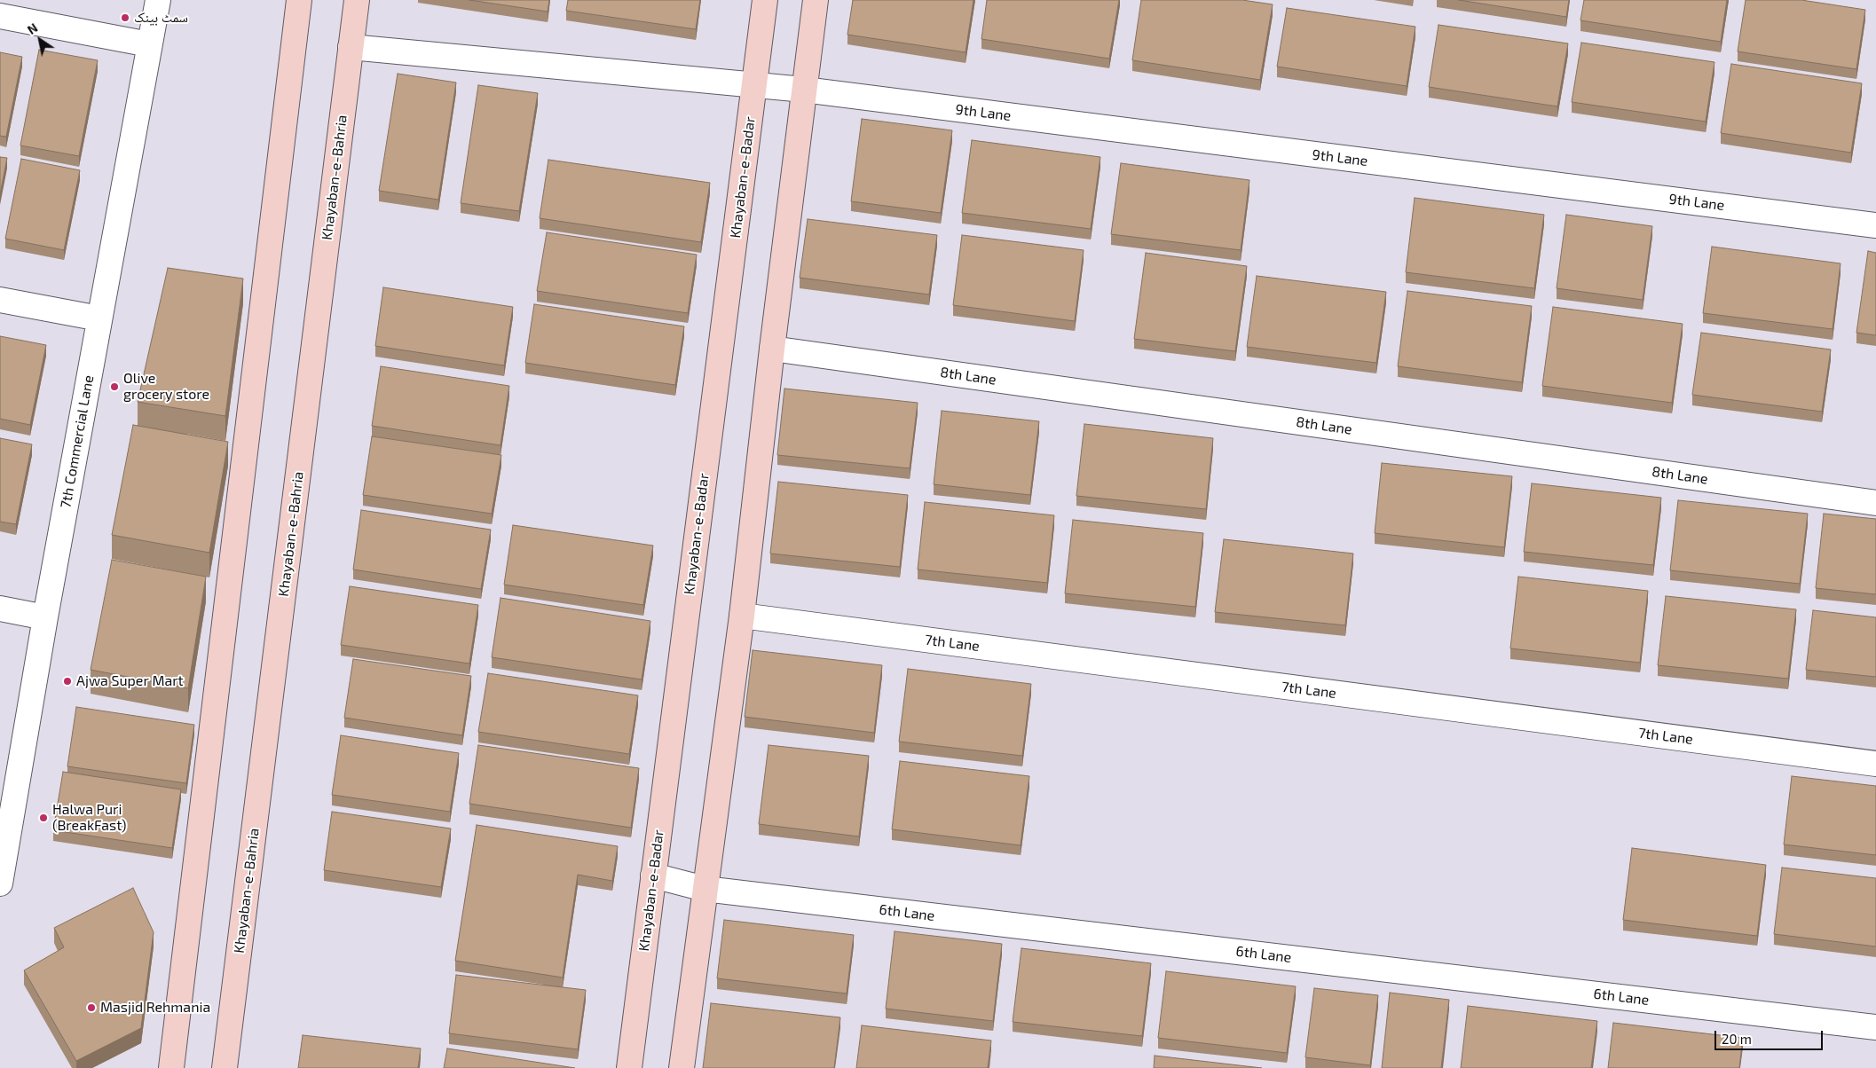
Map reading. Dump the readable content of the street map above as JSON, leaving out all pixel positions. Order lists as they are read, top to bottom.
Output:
{
  "streets": {
    "main road": ["Khayaban-e-Bahria", "Khayaban-e-Badar"],
    "street": [
      "9th Lane",
      "8th Lane",
      "7th Commercial Lane",
      "7th Lane",
      "6th Lane"
    ]
  },
  "crossings": [
    ["9th Lane", "Khayaban-e-Bahria"],
    ["9th Lane", "Khayaban-e-Badar"],
    ["Khayaban-e-Badar", "6th Lane"]
  ],
  "places": [
    "سمٹ بینک",
    "Olive grocery store",
    "Ajwa Super Mart",
    "Halwa Puri (BreakFast)",
    "Masjid Rehmania"
  ],
  "scale_bar": "20 m",
  "north": "top left"
}
